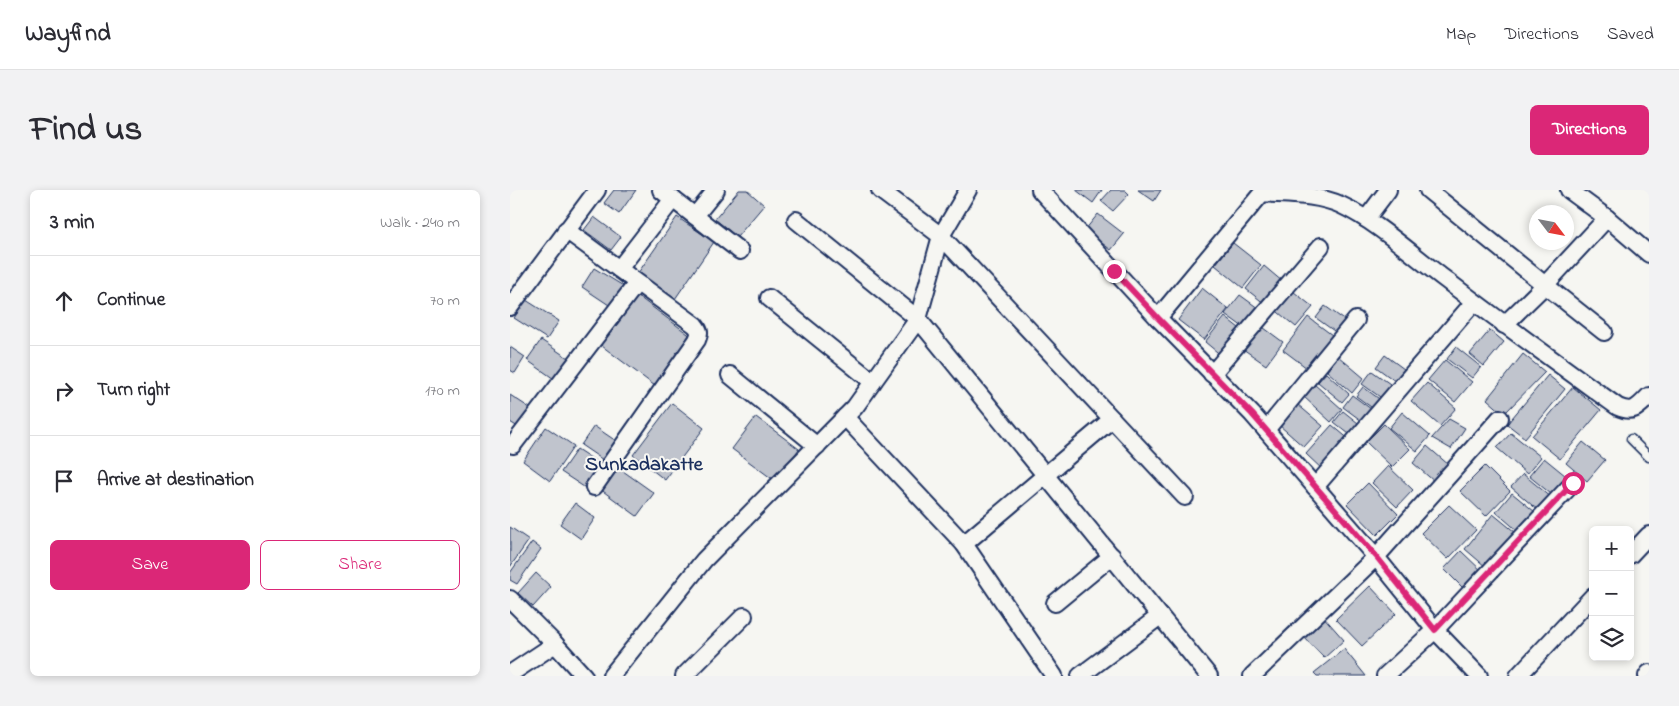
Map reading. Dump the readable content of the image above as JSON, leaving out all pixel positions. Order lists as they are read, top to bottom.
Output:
{
  "districts": ["Sunkadakatte"],
  "north": "bottom right",
  "page": {
    "header": "Wayfind",
    "nav": ["Map", "Directions", "Saved"],
    "title": "Find us",
    "buttons": [
      "Directions",
      ["Save", "Share"]
    ],
    "heading": ["3 min", "Walk · 240 m"],
    "list": [
      ["Continue", "70 m"],
      ["Turn right", "170 m"],
      "Arrive at destination"
    ],
    "map_buttons": ["+", "−"]
  }
}
